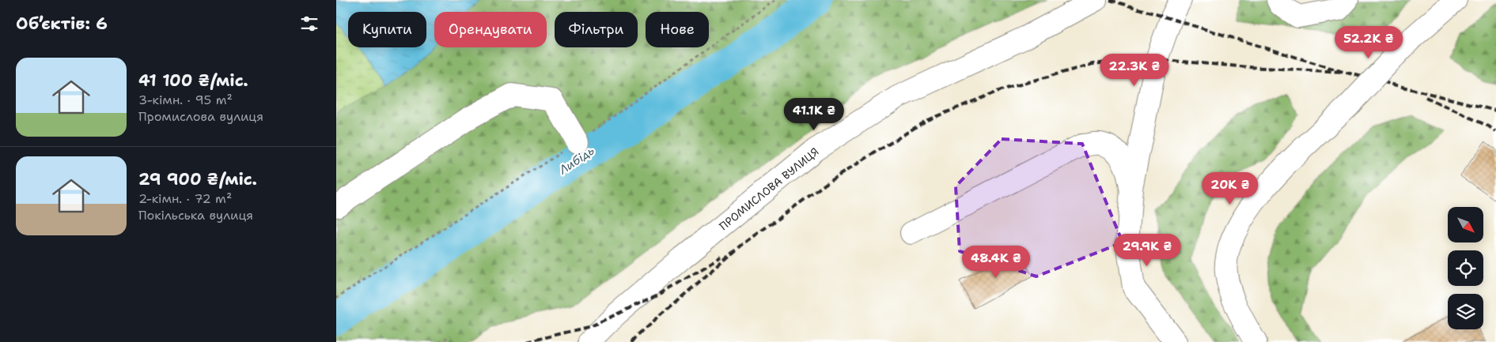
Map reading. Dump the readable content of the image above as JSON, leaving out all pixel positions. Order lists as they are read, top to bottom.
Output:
{
  "streets": {
    "street": ["ПРОМИСЛОВА ВУЛИЦЯ"]
  },
  "water": ["Либідь"],
  "north": "bottom right",
  "page": {
    "heading": "Об’єктів: 6",
    "chip": [
      "Купити",
      "Орендувати",
      "Фільтри",
      "Нове"
    ],
    "price": [
      "52.2K ₴",
      "22.3K ₴",
      "41.1K ₴",
      "20K ₴",
      "29.9K ₴",
      "48.4K ₴"
    ],
    "list": [
      {
        "name": "41 100 ₴/міс.",
        "note": "3-кімн. · 95 m² · Промислова вулиця"
      },
      {
        "name": "29 900 ₴/міс.",
        "note": "2-кімн. · 72 m² · Покільська вулиця"
      }
    ]
  }
}
